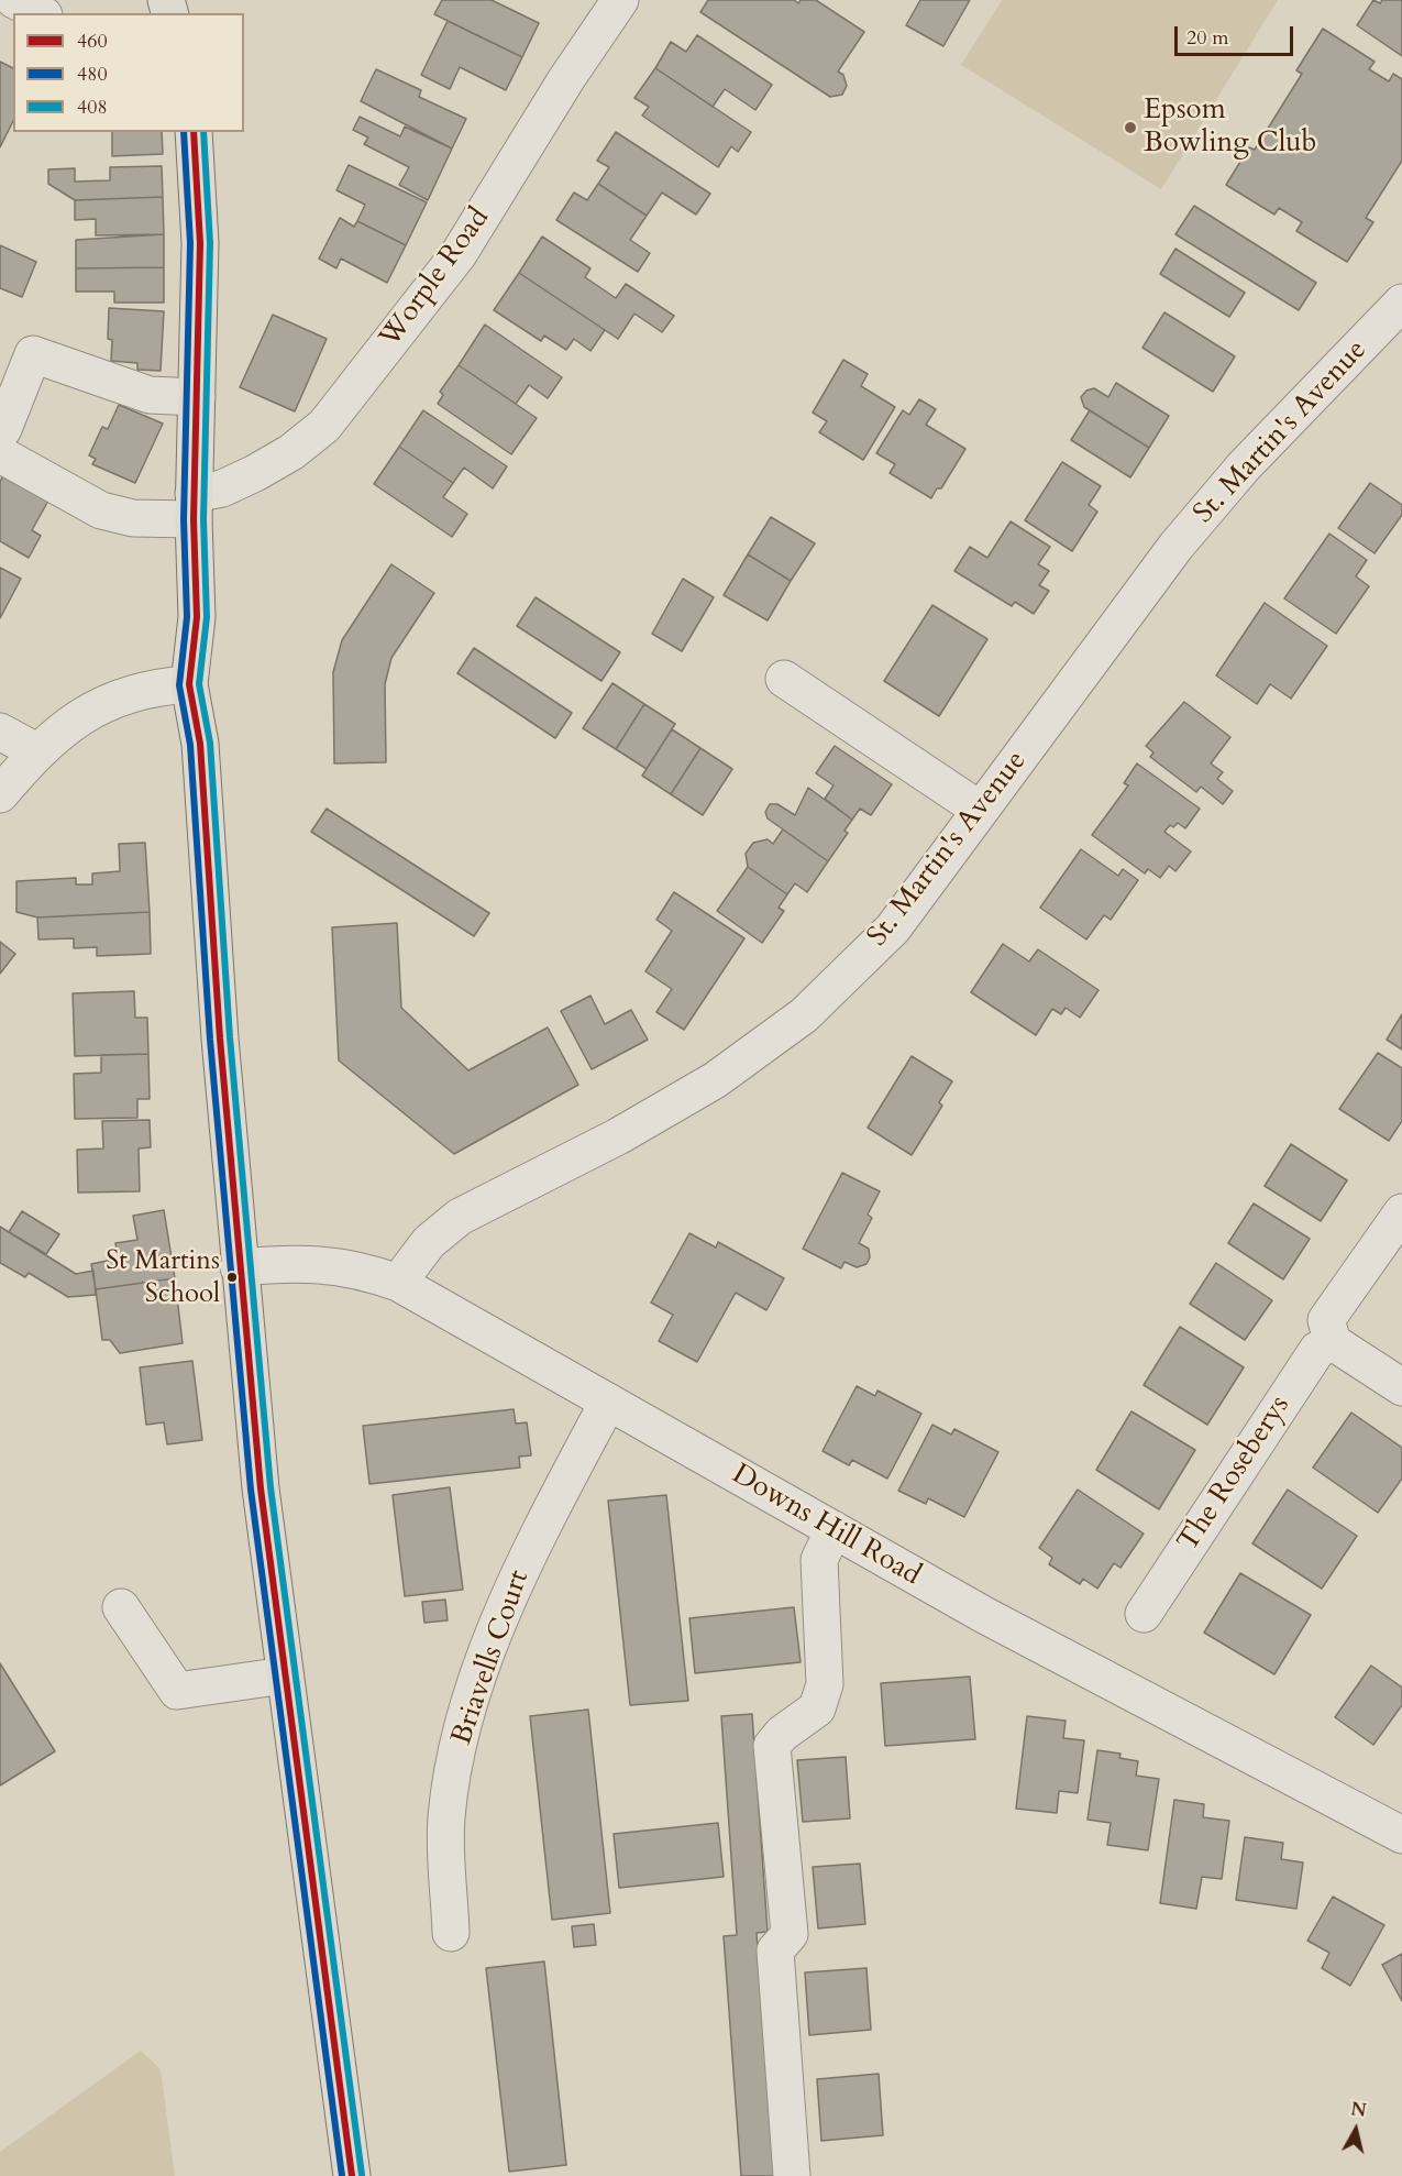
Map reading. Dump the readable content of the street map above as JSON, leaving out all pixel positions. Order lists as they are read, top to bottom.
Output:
{
  "streets": {
    "street": [
      "Worple Road",
      "St. Martin's Avenue",
      "The Roseberys",
      "Downs Hill Road",
      "Briavells Court"
    ]
  },
  "crossings": [
    ["St. Martin's Avenue", "Downs Hill Road"],
    ["Downs Hill Road", "Briavells Court"]
  ],
  "places": ["Epsom Bowling Club", "St Martins School"],
  "lines": ["transit line 460", "transit line 480", "transit line 408"],
  "legend": ["460", "480", "408"],
  "scale_bar": "20 m",
  "north": "top"
}
